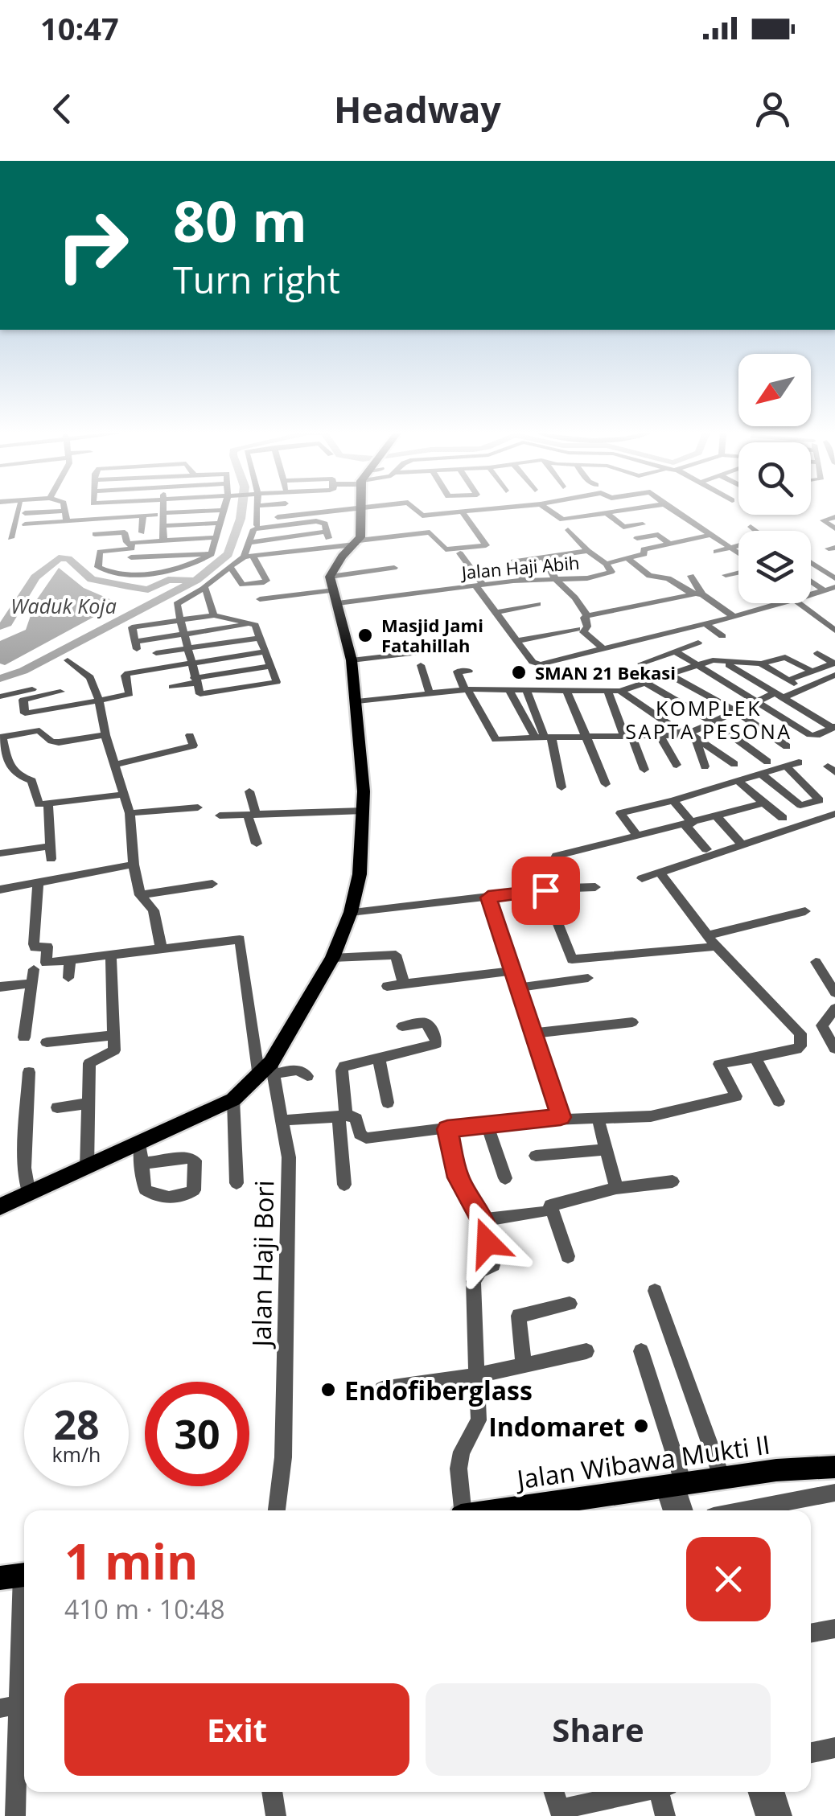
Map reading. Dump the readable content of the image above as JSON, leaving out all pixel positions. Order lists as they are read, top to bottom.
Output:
{
  "streets": {
    "main road": ["Jalan Wibawa Mukti II"],
    "street": ["Jalan Haji Abih", "Jalan Haji Bori"]
  },
  "districts": ["KOMPLEK SAPTA PESONA"],
  "water": ["Waduk Koja"],
  "places": [
    "Masjid Jami Fatahillah",
    "SMAN 21 Bekasi",
    "Endofiberglass",
    "Indomaret"
  ],
  "north": "bottom left",
  "page": {
    "status": "10:47",
    "header": "Headway",
    "turn": ["80 m", "Turn right"],
    "speed": "28 km/h",
    "limit": "30",
    "heading": ["1 min", "410 m · 10:48"],
    "buttons": ["Exit", "Share"]
  }
}
